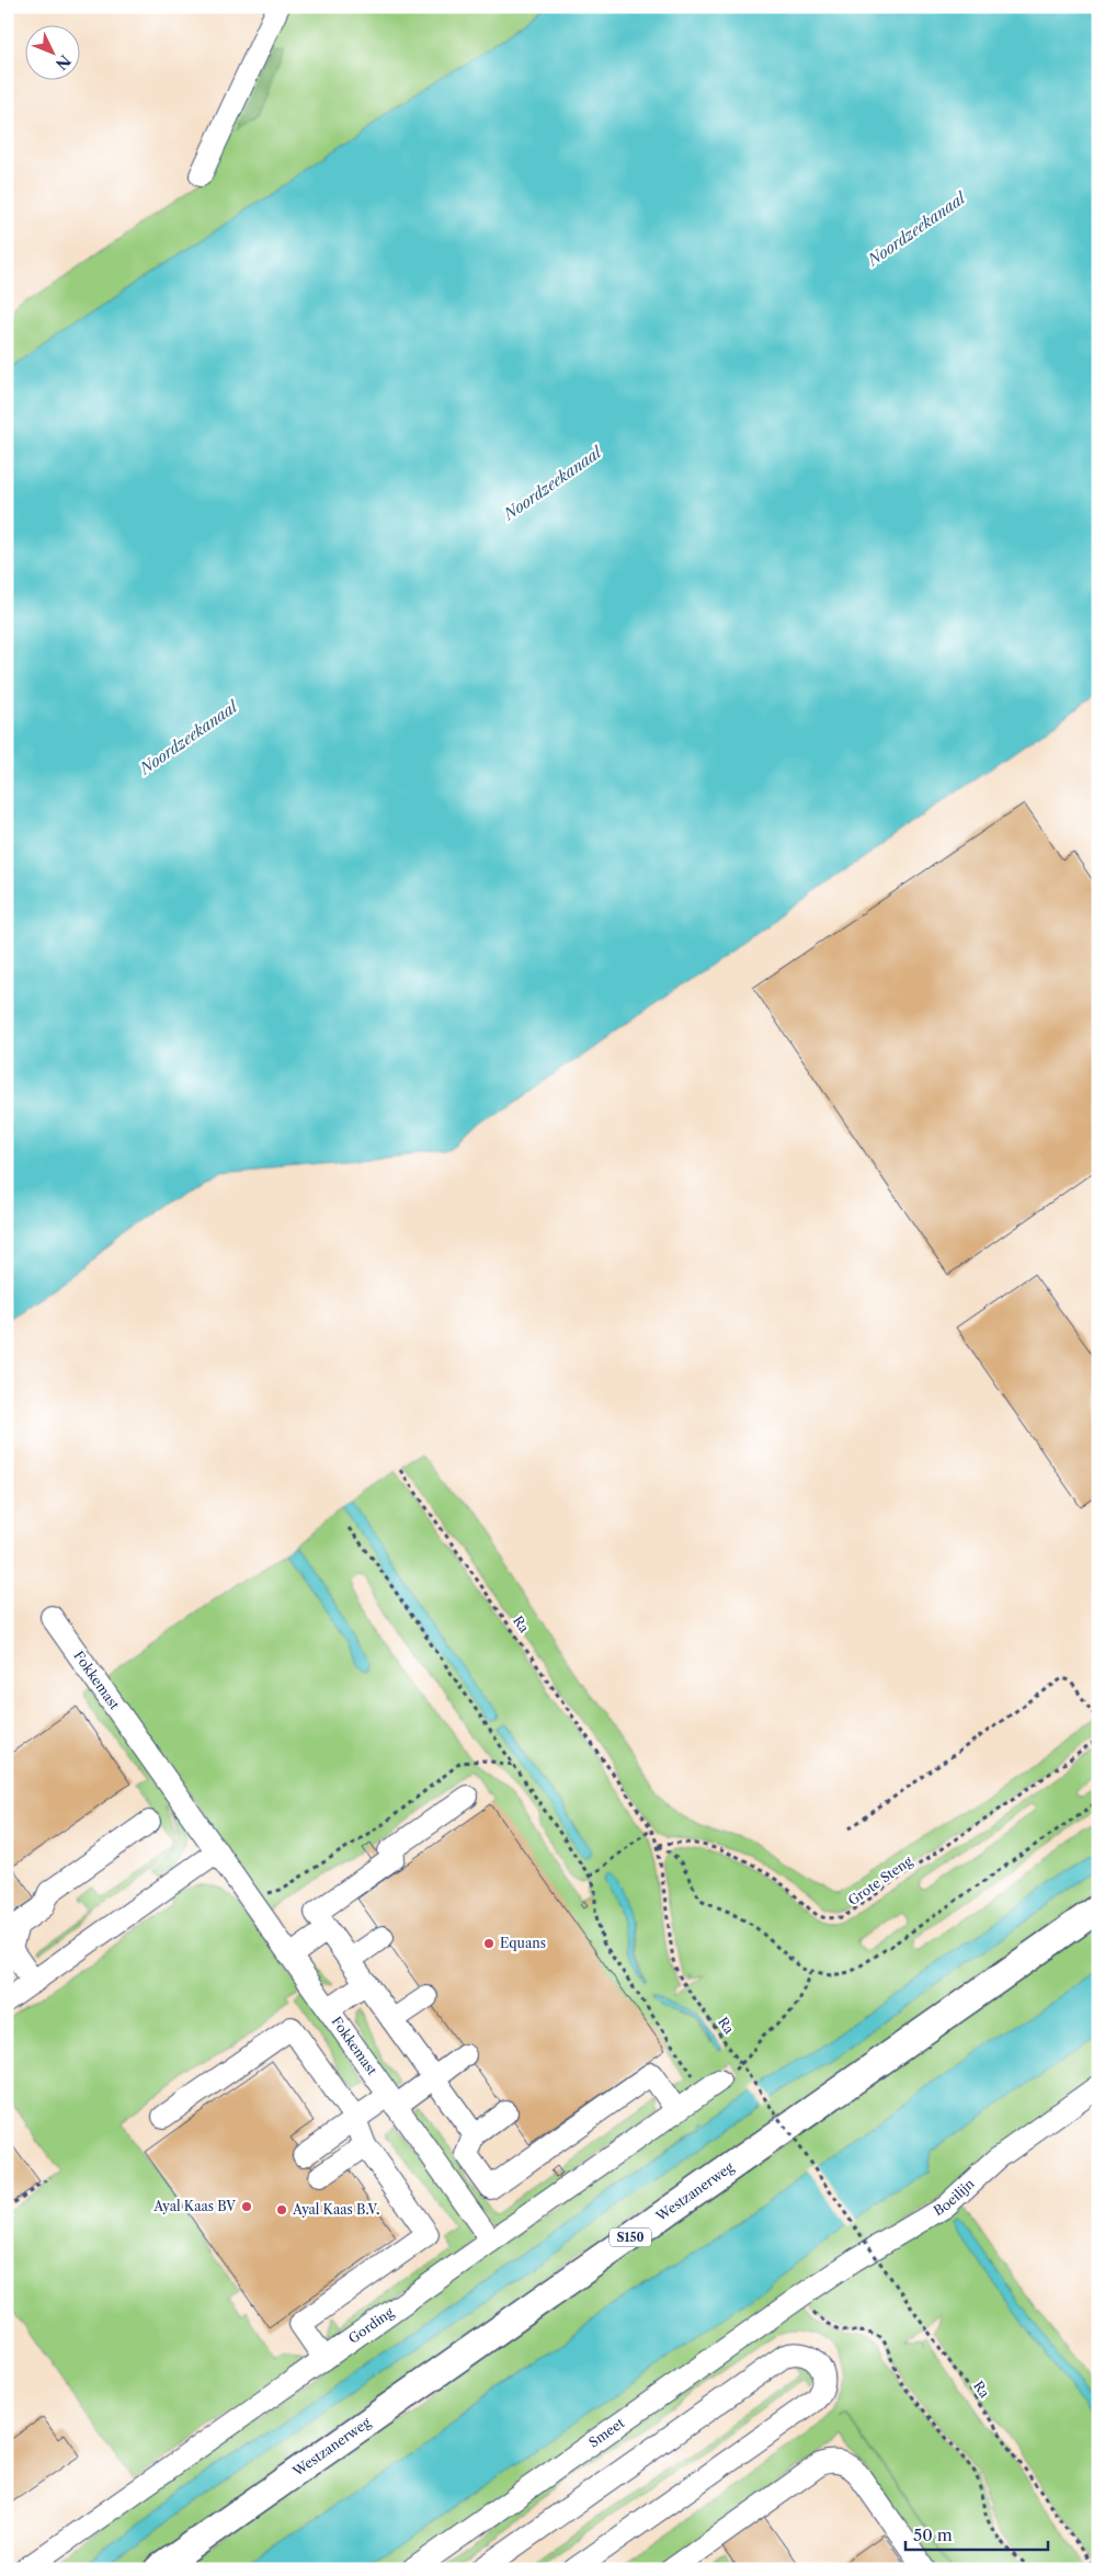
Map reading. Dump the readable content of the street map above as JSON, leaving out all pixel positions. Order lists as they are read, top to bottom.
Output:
{
  "streets": {
    "main road": ["Westzanerweg", "S150"],
    "street": [
      "Fokkemast",
      "Boeilijn",
      "Gording",
      "Smeet"
    ],
    "path": ["Ra", "Grote Steng"]
  },
  "crossings": [
    ["Ra", "Grote Steng"],
    ["Fokkemast", "Gording"],
    ["Boeilijn", "Smeet"]
  ],
  "water": ["Noordzeekanaal"],
  "places": ["Equans", "Ayal Kaas BV", "Ayal Kaas B.V."],
  "scale_bar": "50 m",
  "north": "bottom right"
}
